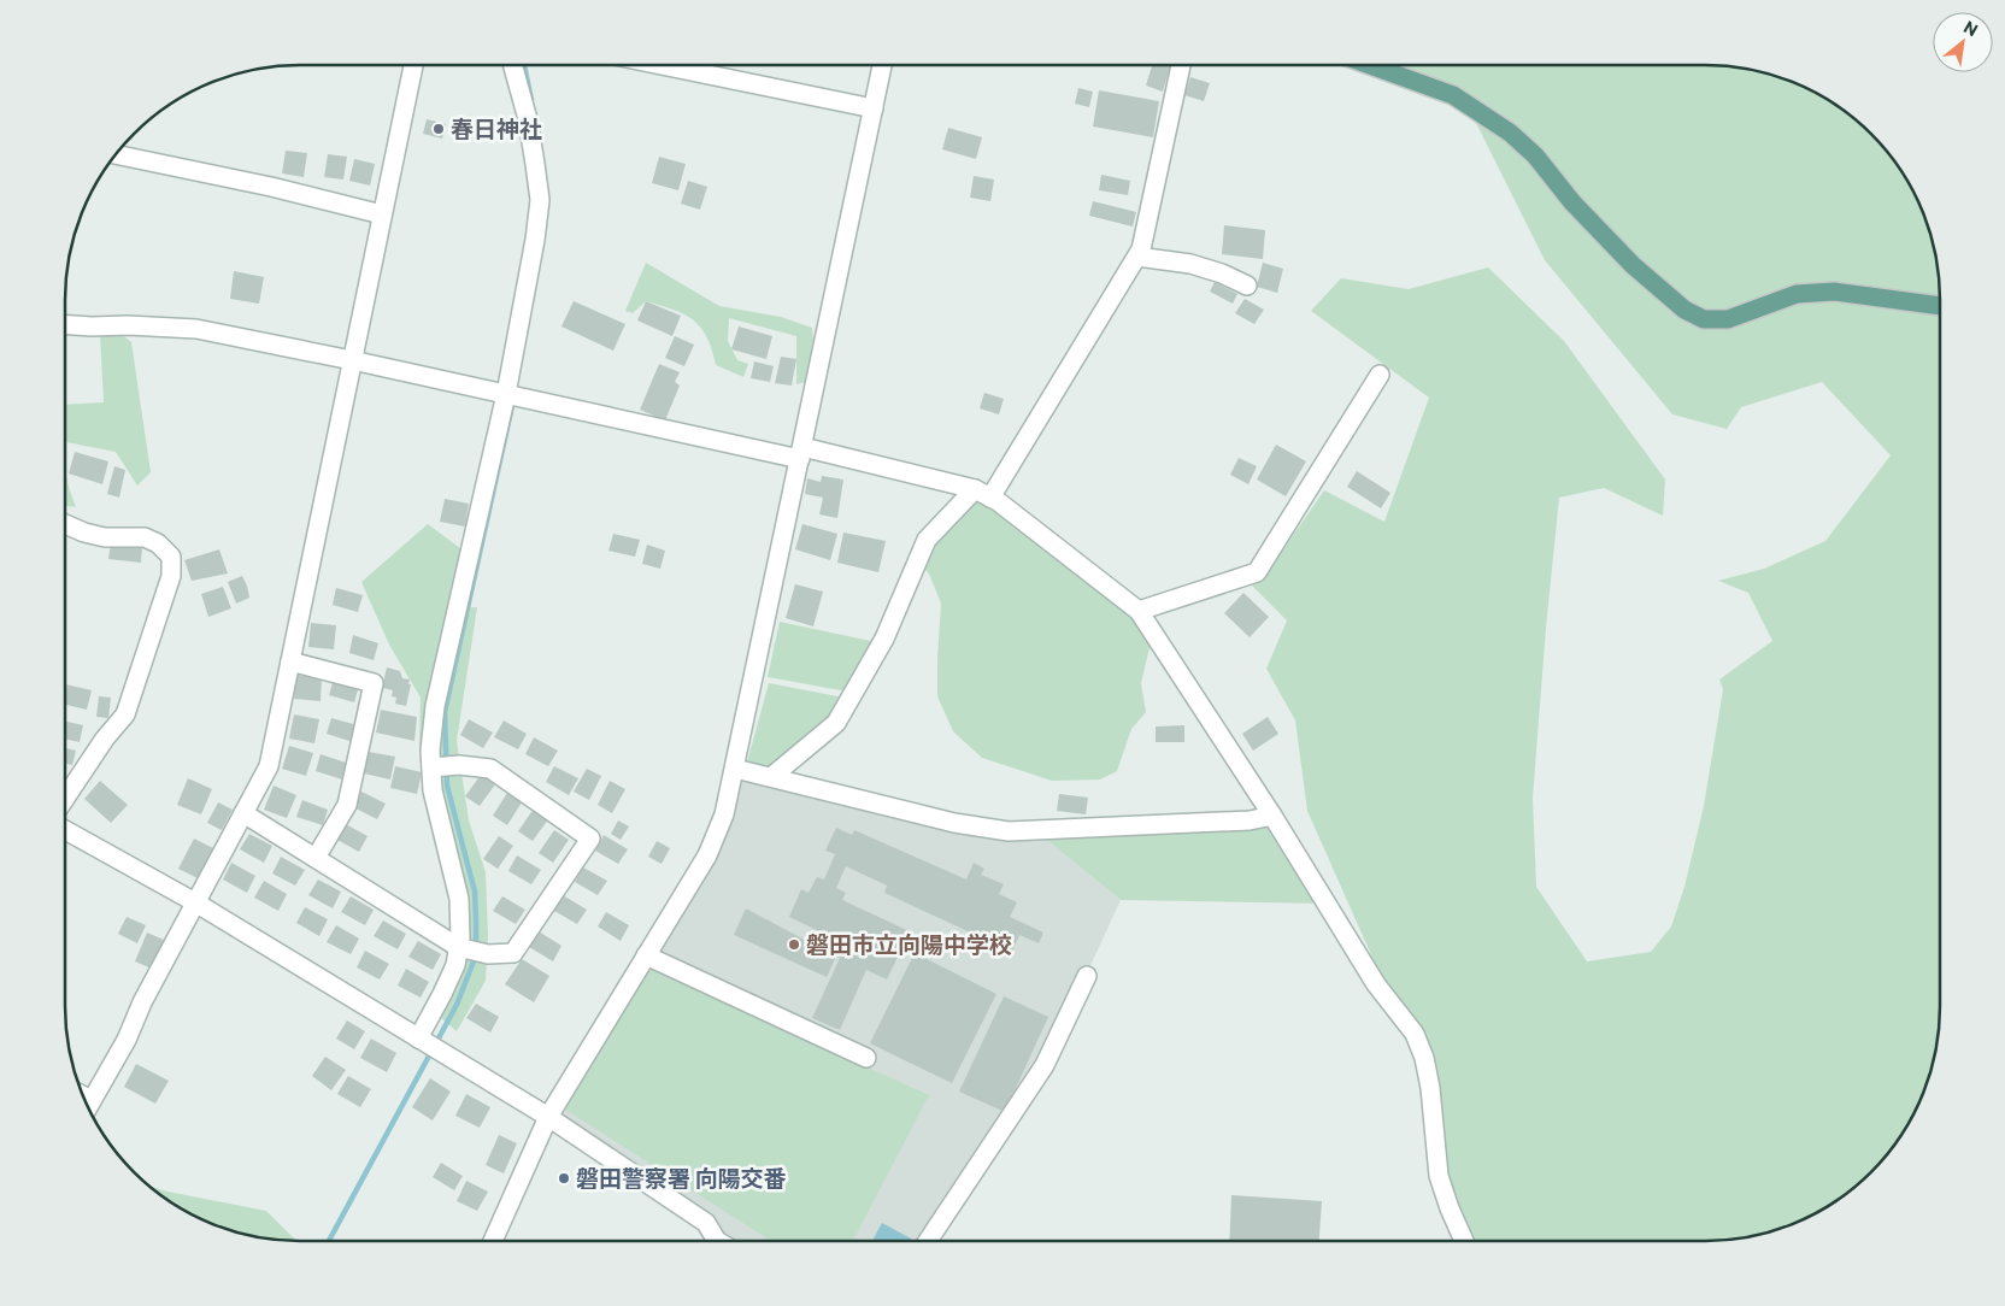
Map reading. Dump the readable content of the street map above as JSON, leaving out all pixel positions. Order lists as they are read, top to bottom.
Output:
{
  "places": ["春日神社", "磐田市立向陽中学校", "磐田警察署 向陽交番"],
  "north": "top right"
}
